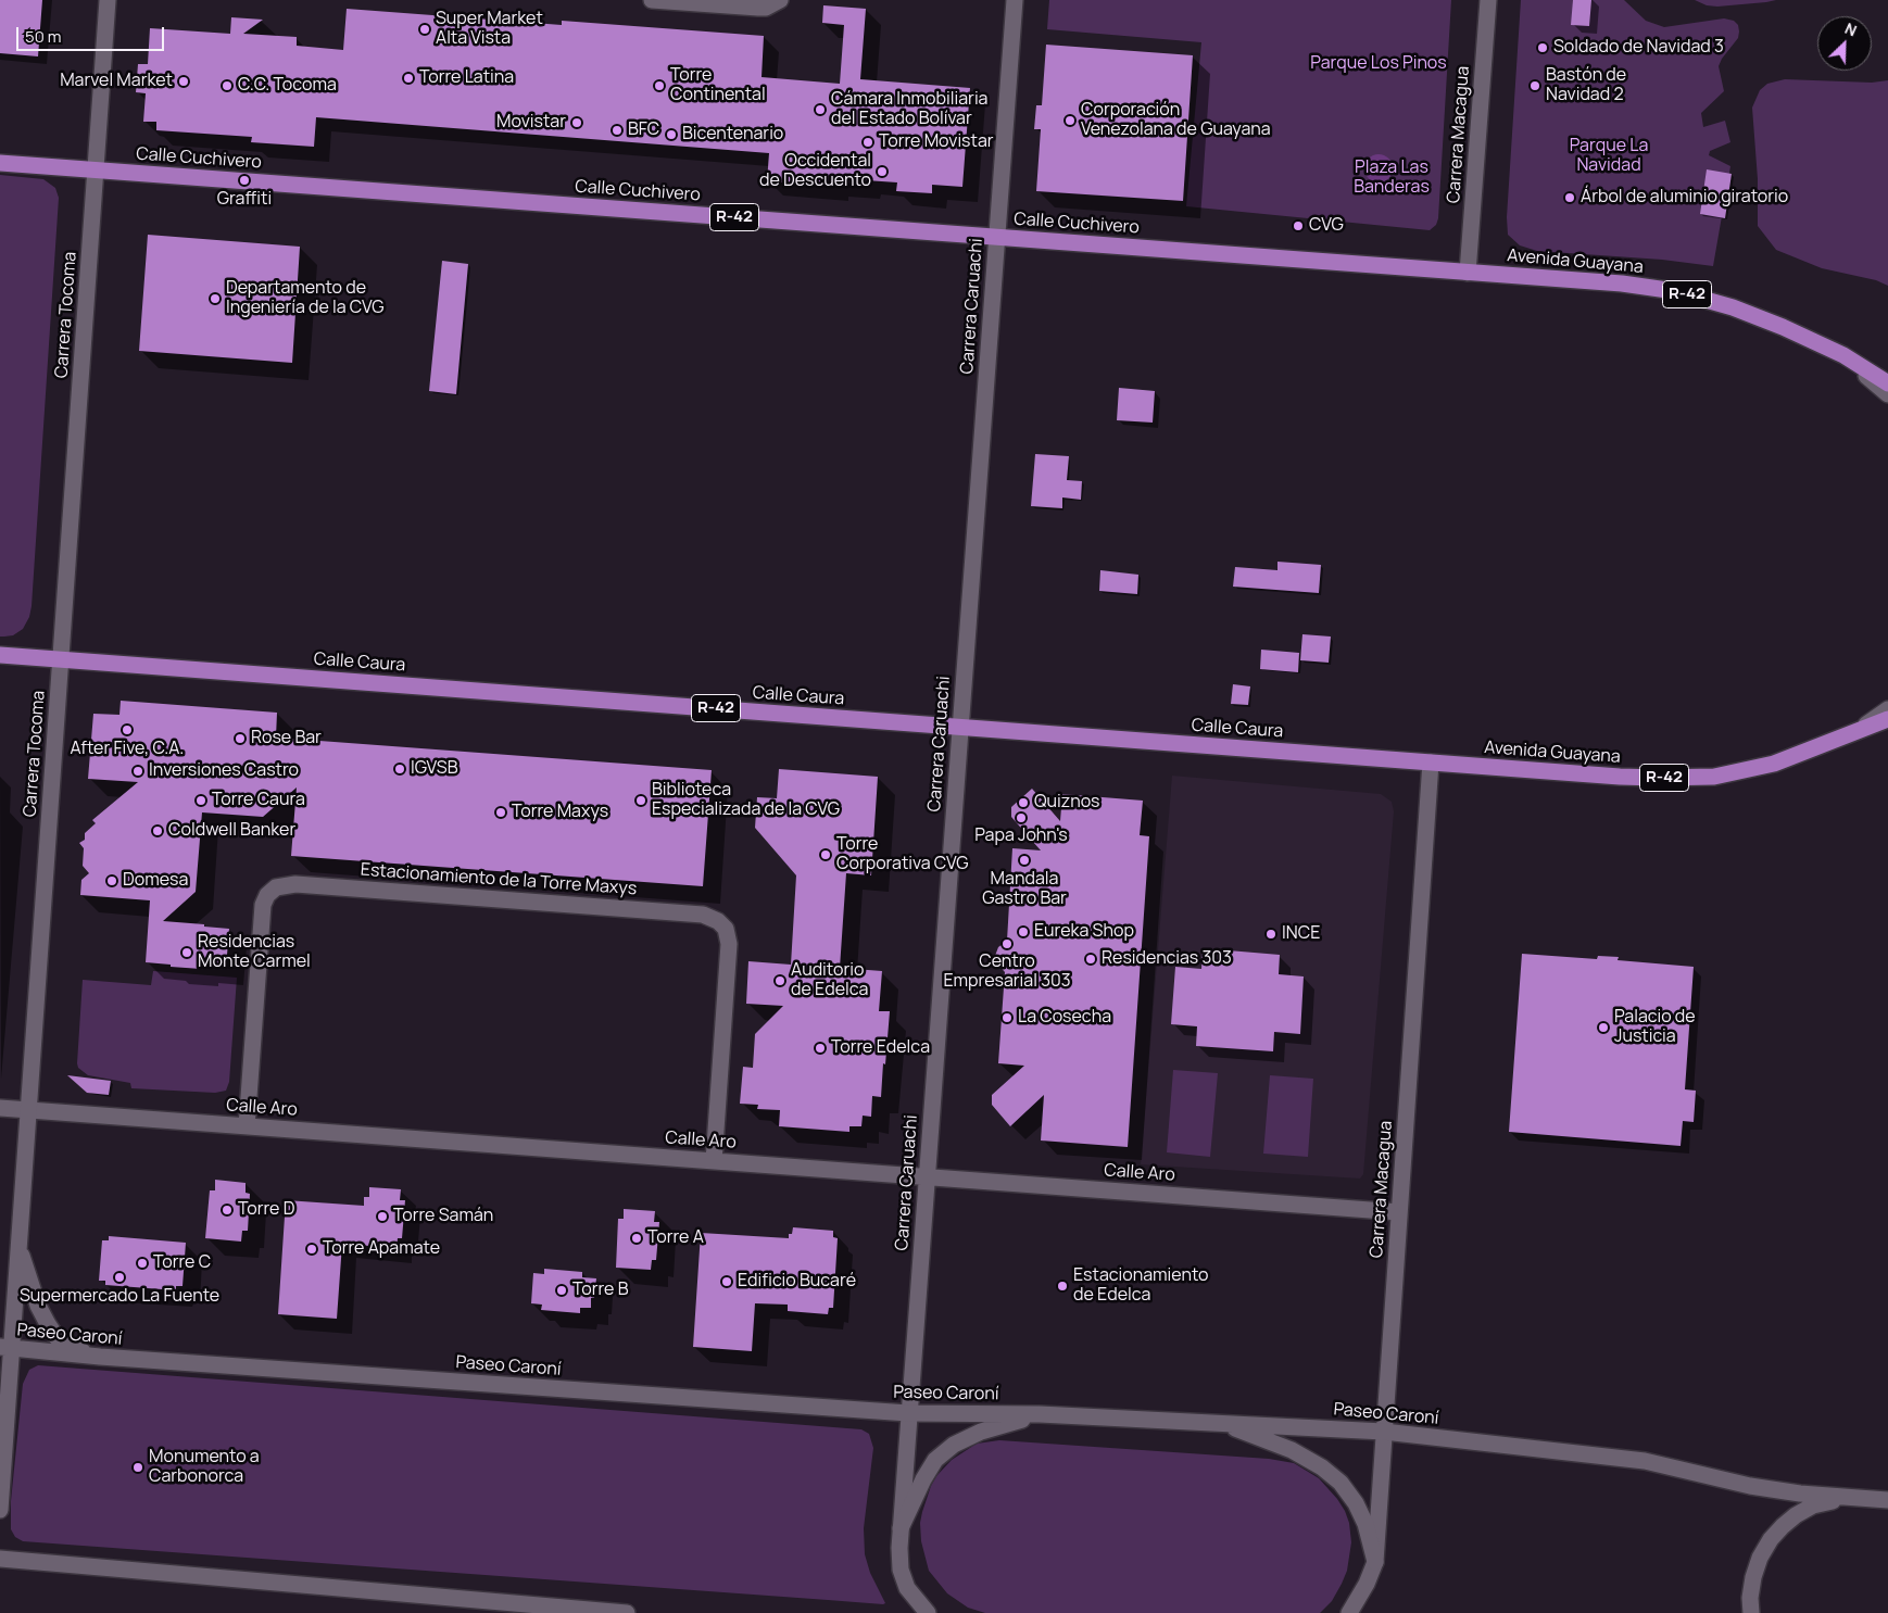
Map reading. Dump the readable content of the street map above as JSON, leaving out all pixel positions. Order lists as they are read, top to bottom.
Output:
{
  "streets": {
    "main road": [
      "Calle Cuchivero",
      "R-42",
      "Avenida Guayana",
      "Calle Caura"
    ],
    "street": [
      "Carrera Macagua",
      "Carrera Caruachi",
      "Carrera Tocoma",
      "Estacionamiento de la Torre Maxys",
      "Calle Aro",
      "Paseo Caroní"
    ]
  },
  "crossings": [
    ["Carrera Macagua", "Calle Cuchivero"],
    ["Carrera Macagua", "Avenida Guayana"],
    ["Carrera Macagua", "Calle Caura"],
    ["Carrera Macagua", "Calle Aro"],
    ["Carrera Macagua", "Paseo Caroní"],
    ["Calle Cuchivero", "Avenida Guayana"],
    ["Calle Cuchivero", "Carrera Caruachi"],
    ["Calle Cuchivero", "Carrera Tocoma"],
    ["Avenida Guayana", "Calle Caura"],
    ["Carrera Caruachi", "Calle Caura"],
    ["Carrera Caruachi", "Calle Aro"],
    ["Carrera Caruachi", "Paseo Caroní"],
    ["Carrera Tocoma", "Calle Caura"],
    ["Carrera Tocoma", "Calle Aro"],
    ["Carrera Tocoma", "Paseo Caroní"],
    ["Estacionamiento de la Torre Maxys", "Calle Aro"]
  ],
  "parks": ["Parque Los Pinos", "Parque La Navidad", "Plaza Las Banderas"],
  "places": [
    "Super Market Alta Vista",
    "Soldado de Navidad 3",
    "Torre Latina",
    "Marvel Market",
    "C.C. Tocoma",
    "Torre Continental",
    "Bastón de Navidad 2",
    "Cámara Inmobiliaria del Estado Bolívar",
    "Corporación Venezolana de Guayana",
    "Movistar",
    "BFC",
    "Bicentenario",
    "Torre Movistar",
    "Occidental de Descuento",
    "Graffiti",
    "Árbol de aluminio giratorio",
    "CVG",
    "Departamento de Ingeniería de la CVG",
    "After Five, C.A.",
    "Rose Bar",
    "IGVSB",
    "Inversiones Castro",
    "Torre Caura",
    "Biblioteca Especializada de la CVG",
    "Quiznos",
    "Torre Maxys",
    "Papa John's",
    "Coldwell Banker",
    "Torre Corporativa CVG",
    "Mandala Gastro Bar",
    "Domesa",
    "Eureka Shop",
    "INCE",
    "Centro Empresarial 303",
    "Residencias Monte Carmel",
    "Residencias 303",
    "Auditorio de Edelca",
    "La Cosecha",
    "Palacio de Justicia",
    "Torre Edelca",
    "Torre D",
    "Torre Samán",
    "Torre A",
    "Torre Apamate",
    "Torre C",
    "Supermercado La Fuente",
    "Edificio Bucaré",
    "Estacionamiento de Edelca",
    "Torre B",
    "Monumento a Carbonorca"
  ],
  "scale_bar": "50 m",
  "north": "top right"
}
